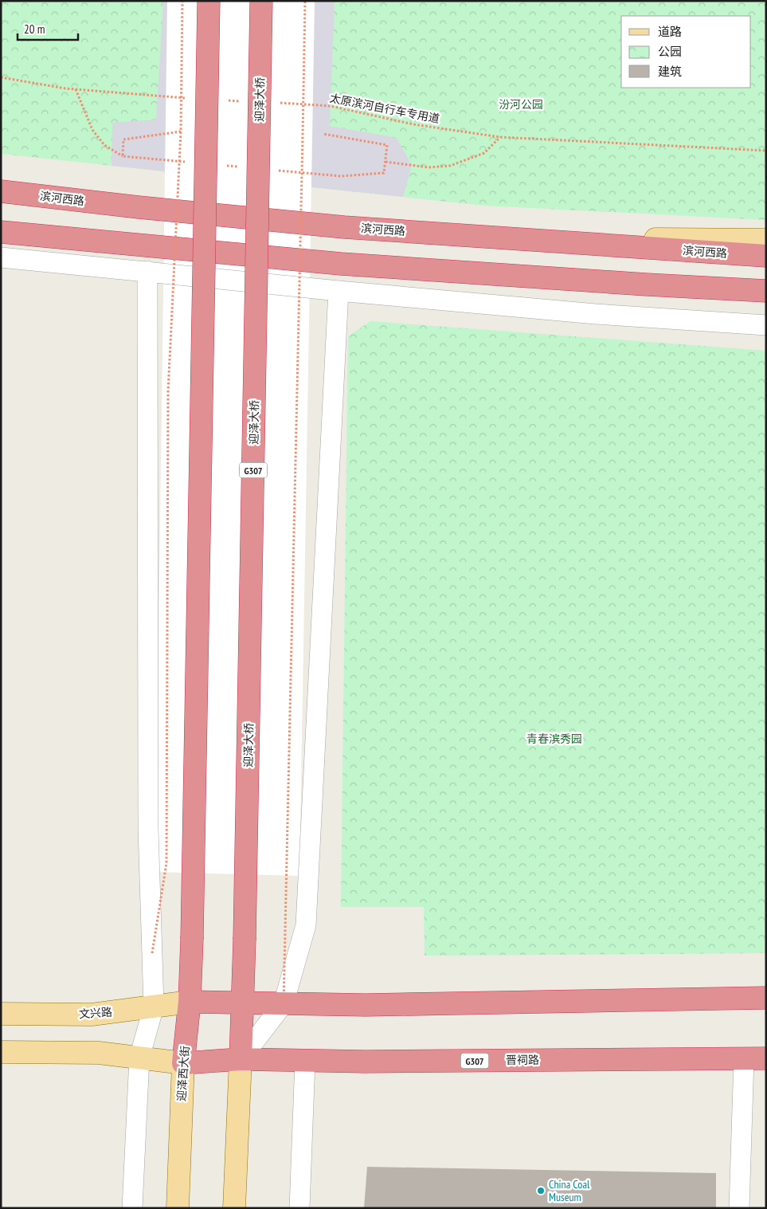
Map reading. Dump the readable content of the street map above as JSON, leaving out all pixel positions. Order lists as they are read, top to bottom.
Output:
{
  "streets": {
    "highway": [
      "迎泽大桥",
      "滨河西路",
      "G307",
      "晋祠路",
      "迎泽西大街"
    ],
    "main road": ["文兴路"],
    "path": ["太原滨河自行车专用道"]
  },
  "crossings": [
    ["迎泽大桥", "G307"],
    ["G307", "晋祠路"],
    ["文兴路", "迎泽西大街"],
    ["晋祠路", "迎泽西大街"]
  ],
  "parks": ["汾河公园", "青春滨秀园"],
  "places": ["China Coal Museum"],
  "legend": ["道路", "公园", "建筑"],
  "scale_bar": "20 m"
}
